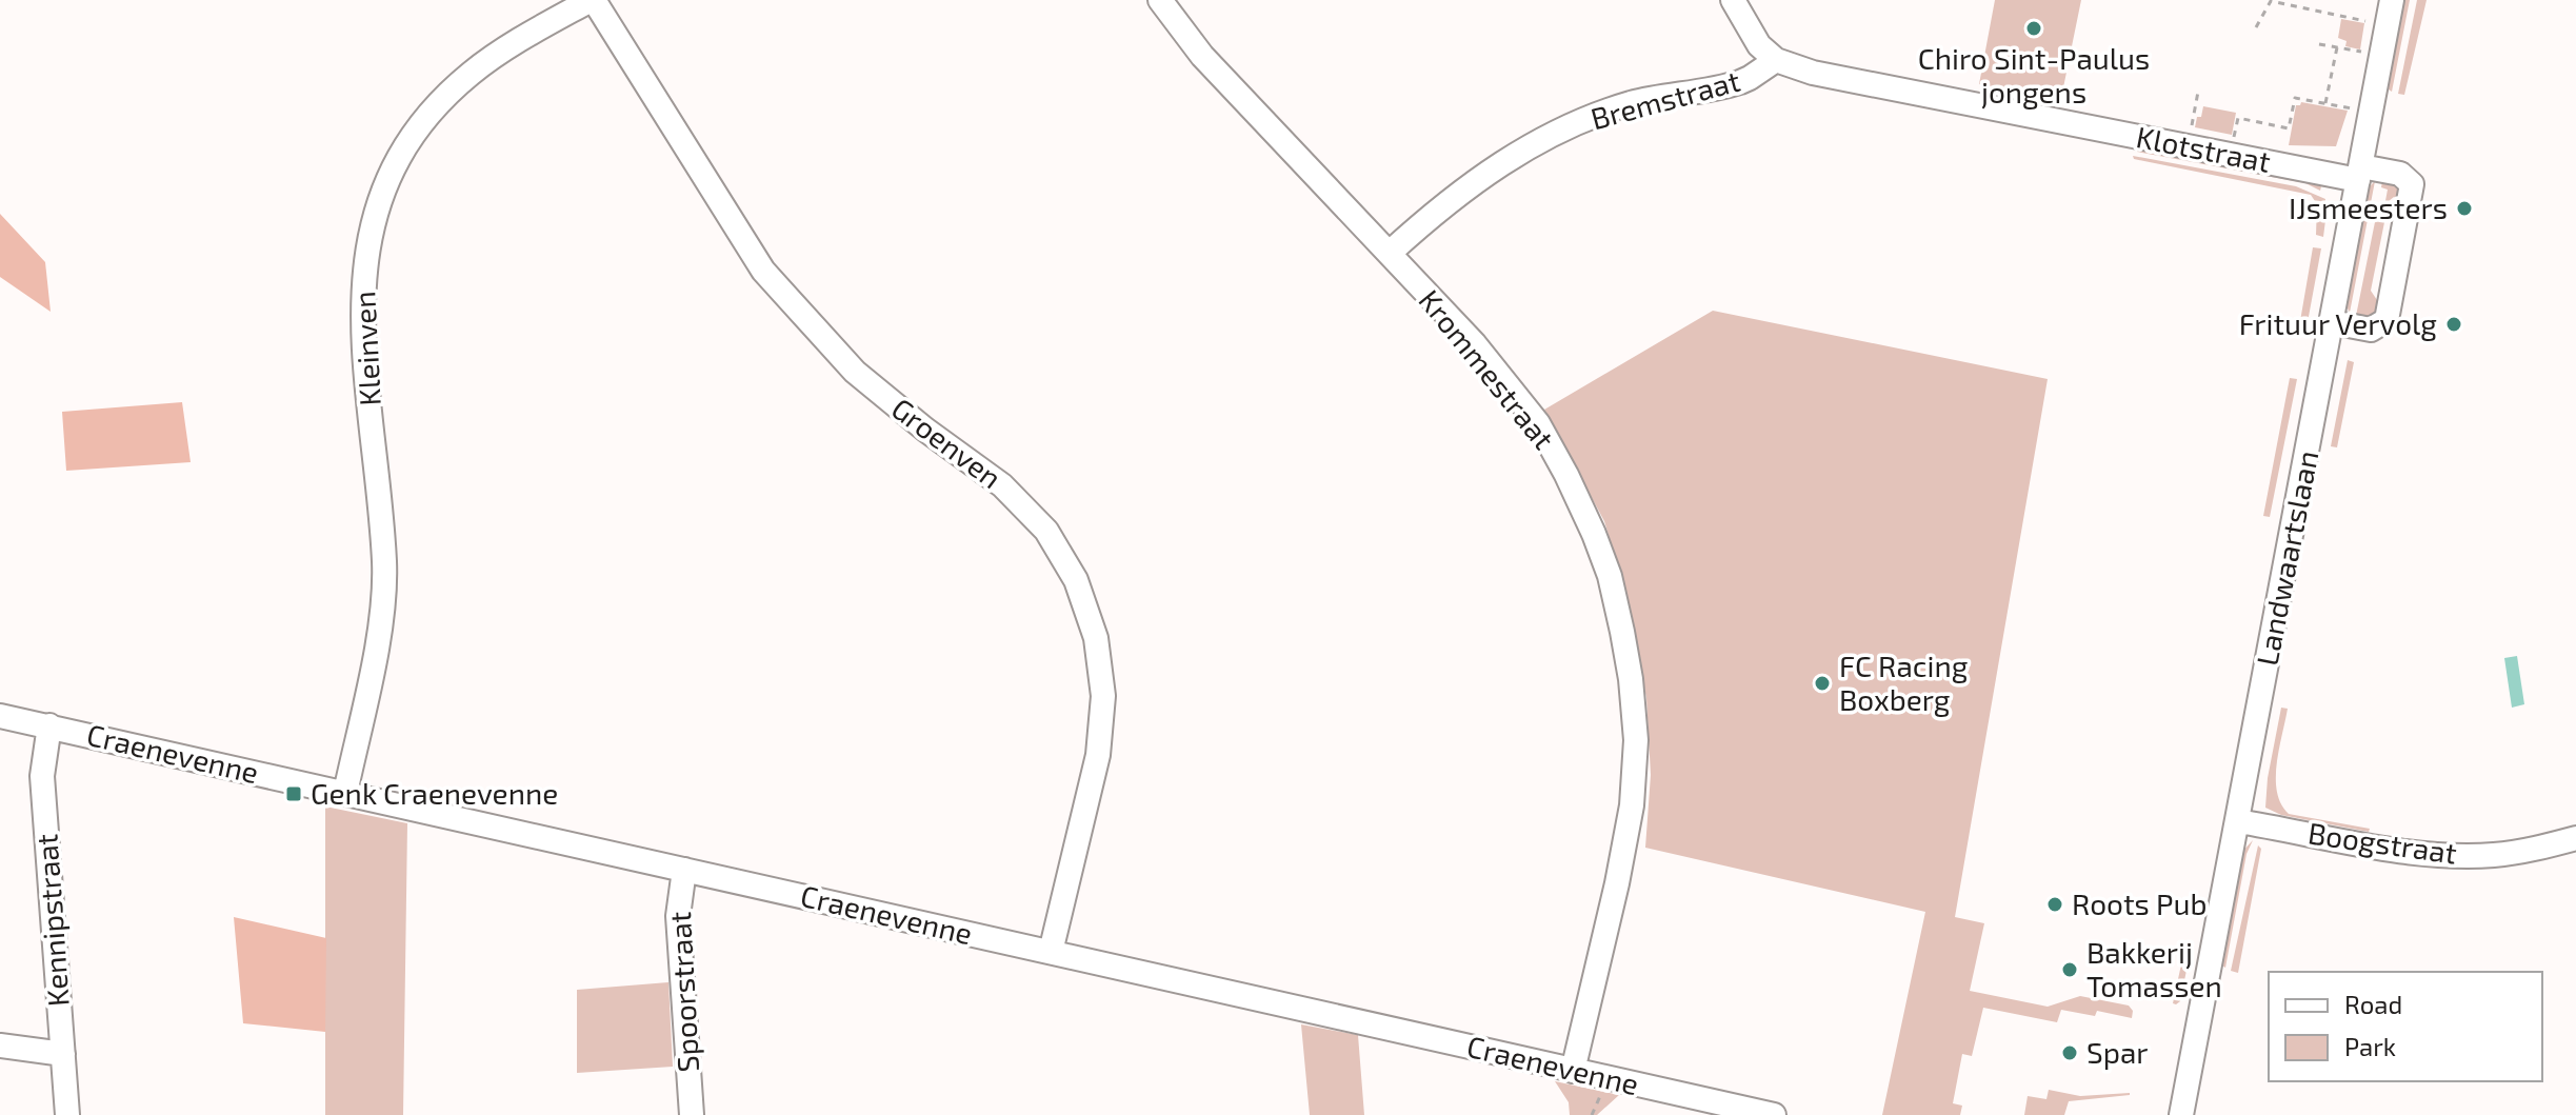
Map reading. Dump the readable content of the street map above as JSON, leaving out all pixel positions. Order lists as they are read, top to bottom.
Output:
{
  "streets": {
    "street": [
      "Bremstraat",
      "Klotstraat",
      "Kleinven",
      "Krommestraat",
      "Groenven",
      "Landwaartslaan",
      "Craenevenne",
      "Boogstraat",
      "Kennipstraat",
      "Spoorstraat"
    ]
  },
  "crossings": [
    ["Bremstraat", "Klotstraat"],
    ["Bremstraat", "Krommestraat"],
    ["Klotstraat", "Landwaartslaan"],
    ["Kleinven", "Groenven"],
    ["Kleinven", "Craenevenne"],
    ["Krommestraat", "Craenevenne"],
    ["Groenven", "Craenevenne"],
    ["Landwaartslaan", "Boogstraat"],
    ["Craenevenne", "Kennipstraat"],
    ["Craenevenne", "Spoorstraat"]
  ],
  "places": {
    "other": [
      "Chiro Sint-Paulus jongens",
      "IJsmeesters",
      "Frituur Vervolg",
      "FC Racing Boxberg",
      "Roots Pub",
      "Bakkerij Tomassen",
      "Spar"
    ],
    "transit": ["Genk Craenevenne"]
  },
  "legend": ["Road", "Park"]
}
